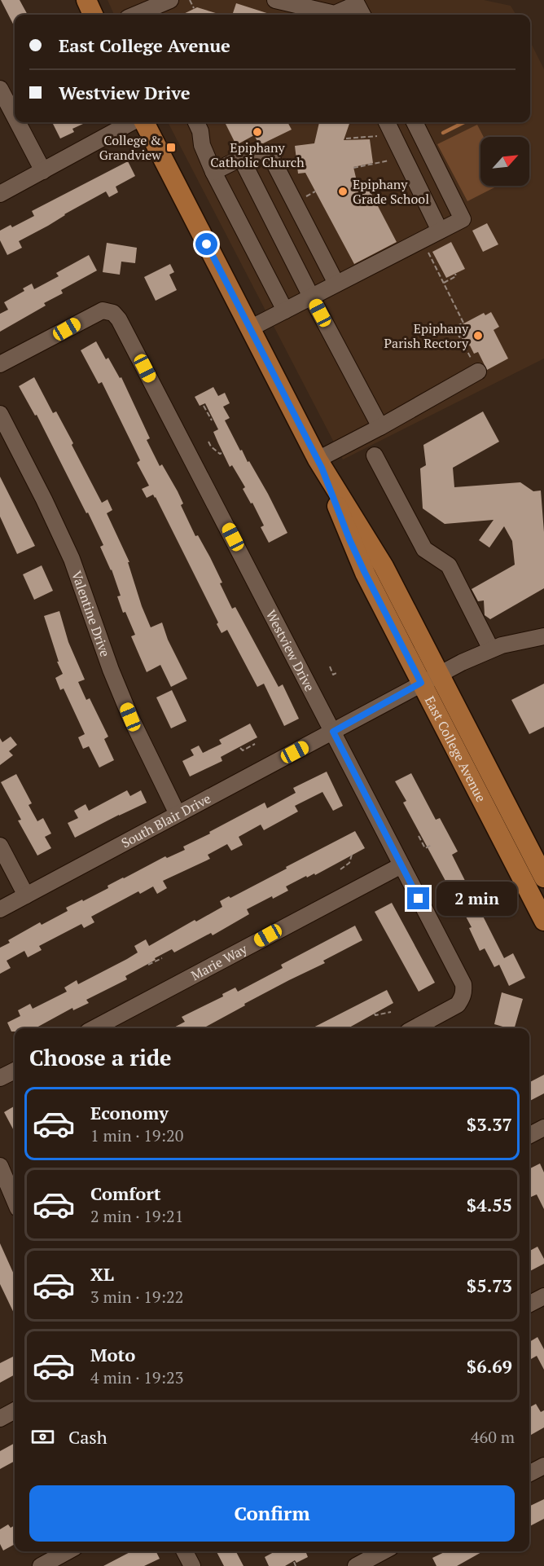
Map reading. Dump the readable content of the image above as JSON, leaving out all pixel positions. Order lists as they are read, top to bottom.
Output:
{
  "streets": {
    "main road": ["East College Avenue"],
    "street": [
      "Valentine Drive",
      "Westview Drive",
      "South Blair Drive",
      "Marie Way"
    ]
  },
  "crossings": [
    ["Valentine Drive", "South Blair Drive"],
    ["Westview Drive", "South Blair Drive"],
    ["Westview Drive", "Marie Way"],
    ["East College Avenue", "South Blair Drive"]
  ],
  "places": {
    "other": ["Epiphany Catholic Church", "Epiphany Grade School", "Epiphany Parish Rectory"],
    "transit": ["College & Grandview"]
  },
  "north": "top right",
  "page": {
    "banner": ["East College Avenue", "Westview Drive"],
    "bubble": "2 min",
    "heading": "Choose a ride",
    "list": [
      {
        "name": "Economy",
        "note": "1 min · 19:20",
        "value": "$3.37"
      },
      {
        "name": "Comfort",
        "note": "2 min · 19:21",
        "value": "$4.55"
      },
      {
        "name": "XL",
        "note": "3 min · 19:22",
        "value": "$5.73"
      },
      {
        "name": "Moto",
        "note": "4 min · 19:23",
        "value": "$6.69"
      }
    ],
    "pay": ["Cash", "460 m"],
    "buttons": "Confirm"
  }
}
